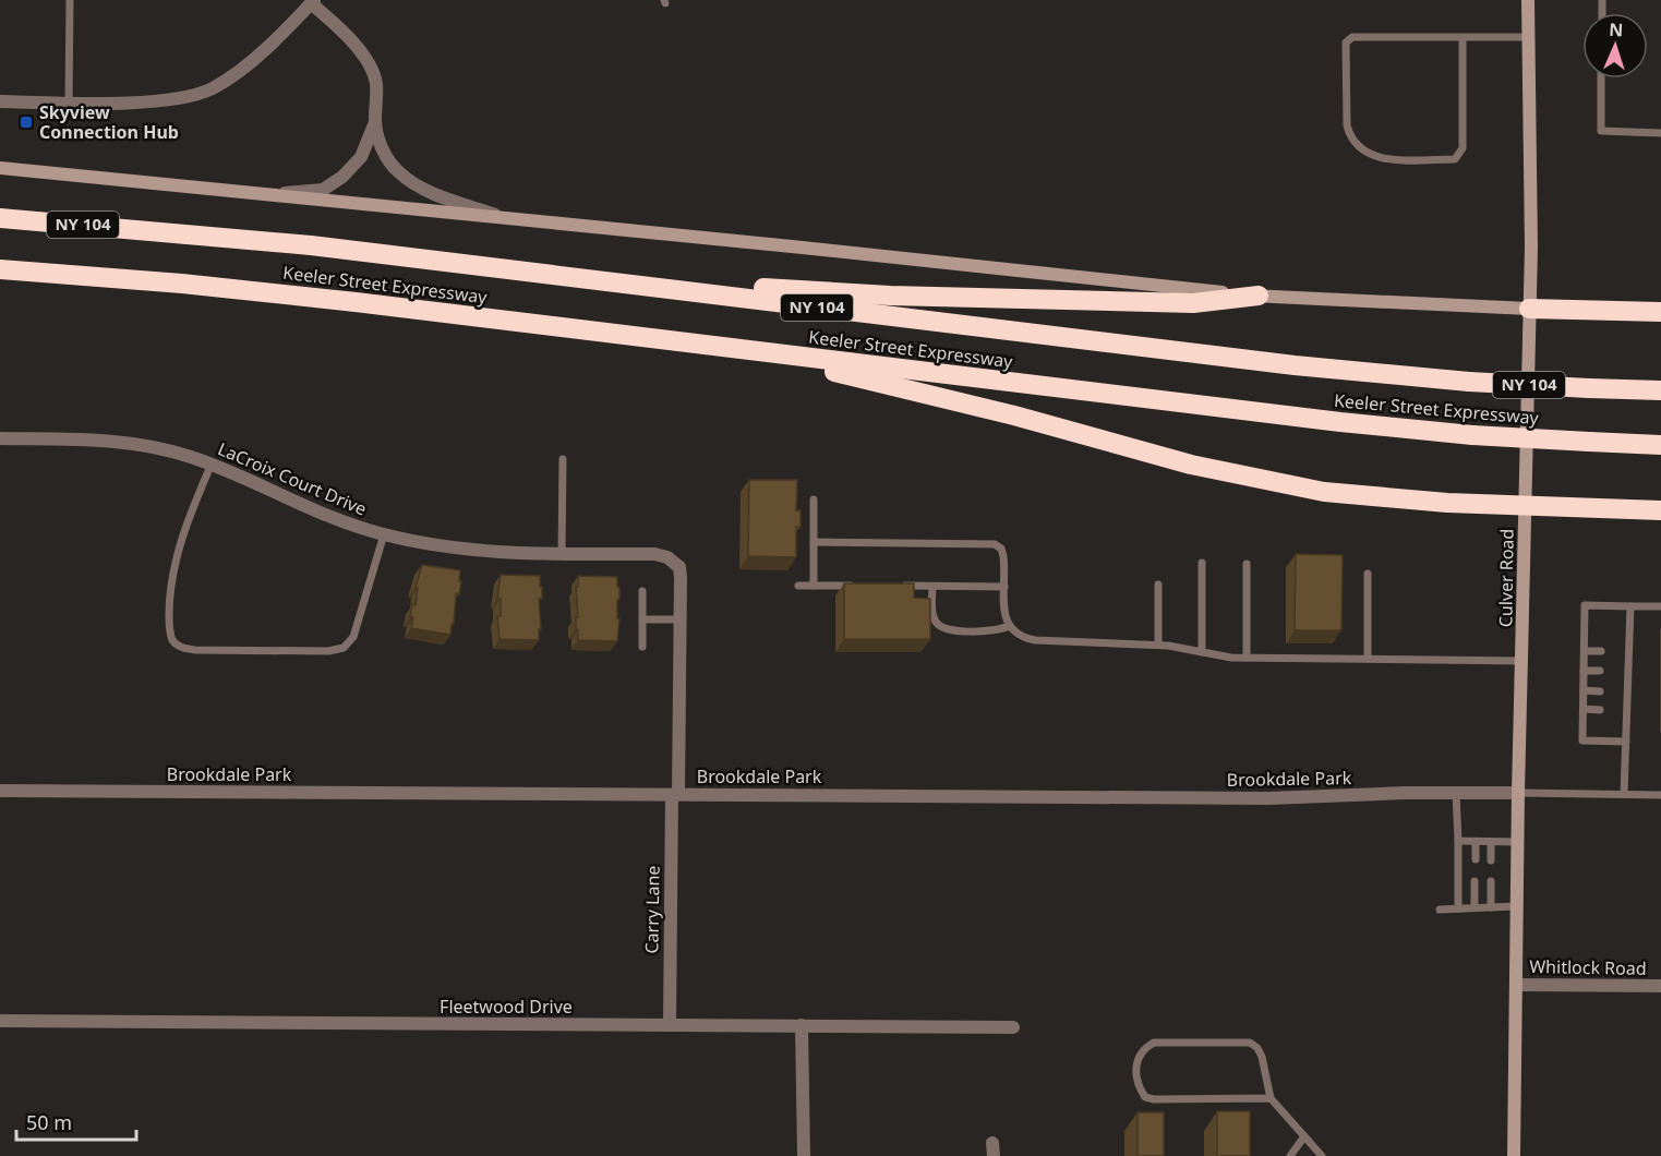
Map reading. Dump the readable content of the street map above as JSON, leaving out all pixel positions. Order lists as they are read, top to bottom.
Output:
{
  "streets": {
    "highway": ["NY 104", "Keeler Street Expressway"],
    "main road": ["Culver Road"],
    "street": [
      "LaCroix Court Drive",
      "Brookdale Park",
      "Carry Lane",
      "Whitlock Road",
      "Fleetwood Drive"
    ]
  },
  "crossings": [
    ["LaCroix Court Drive", "Carry Lane"],
    ["Culver Road", "Brookdale Park"],
    ["Culver Road", "Whitlock Road"],
    ["Brookdale Park", "Carry Lane"],
    ["Carry Lane", "Fleetwood Drive"]
  ],
  "places": {
    "transit": ["Skyview Connection Hub"]
  },
  "scale_bar": "50 m",
  "north": "top"
}
